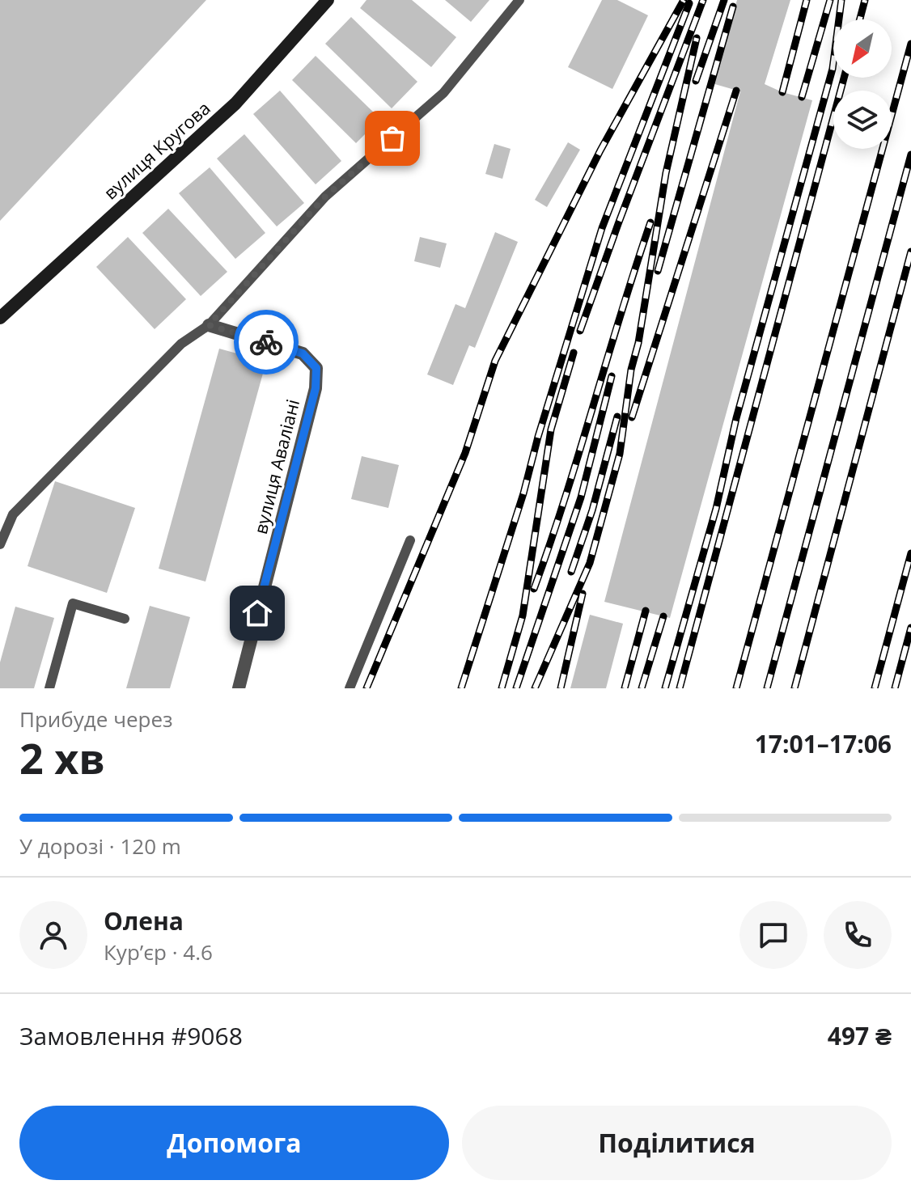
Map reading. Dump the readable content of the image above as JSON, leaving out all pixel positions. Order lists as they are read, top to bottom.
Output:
{
  "streets": {
    "street": ["вулиця Кругова", "вулиця Аваліані"]
  },
  "north": "bottom left",
  "page": {
    "heading": ["2 хв", "Прибуде через", "17:01–17:06"],
    "panel": [
      "Олена",
      "Кур’єр · 4.6",
      "Замовлення #9068",
      "497 ₴"
    ],
    "bar": "У дорозі · 120 m",
    "buttons": ["Допомога", "Поділитися"]
  }
}
